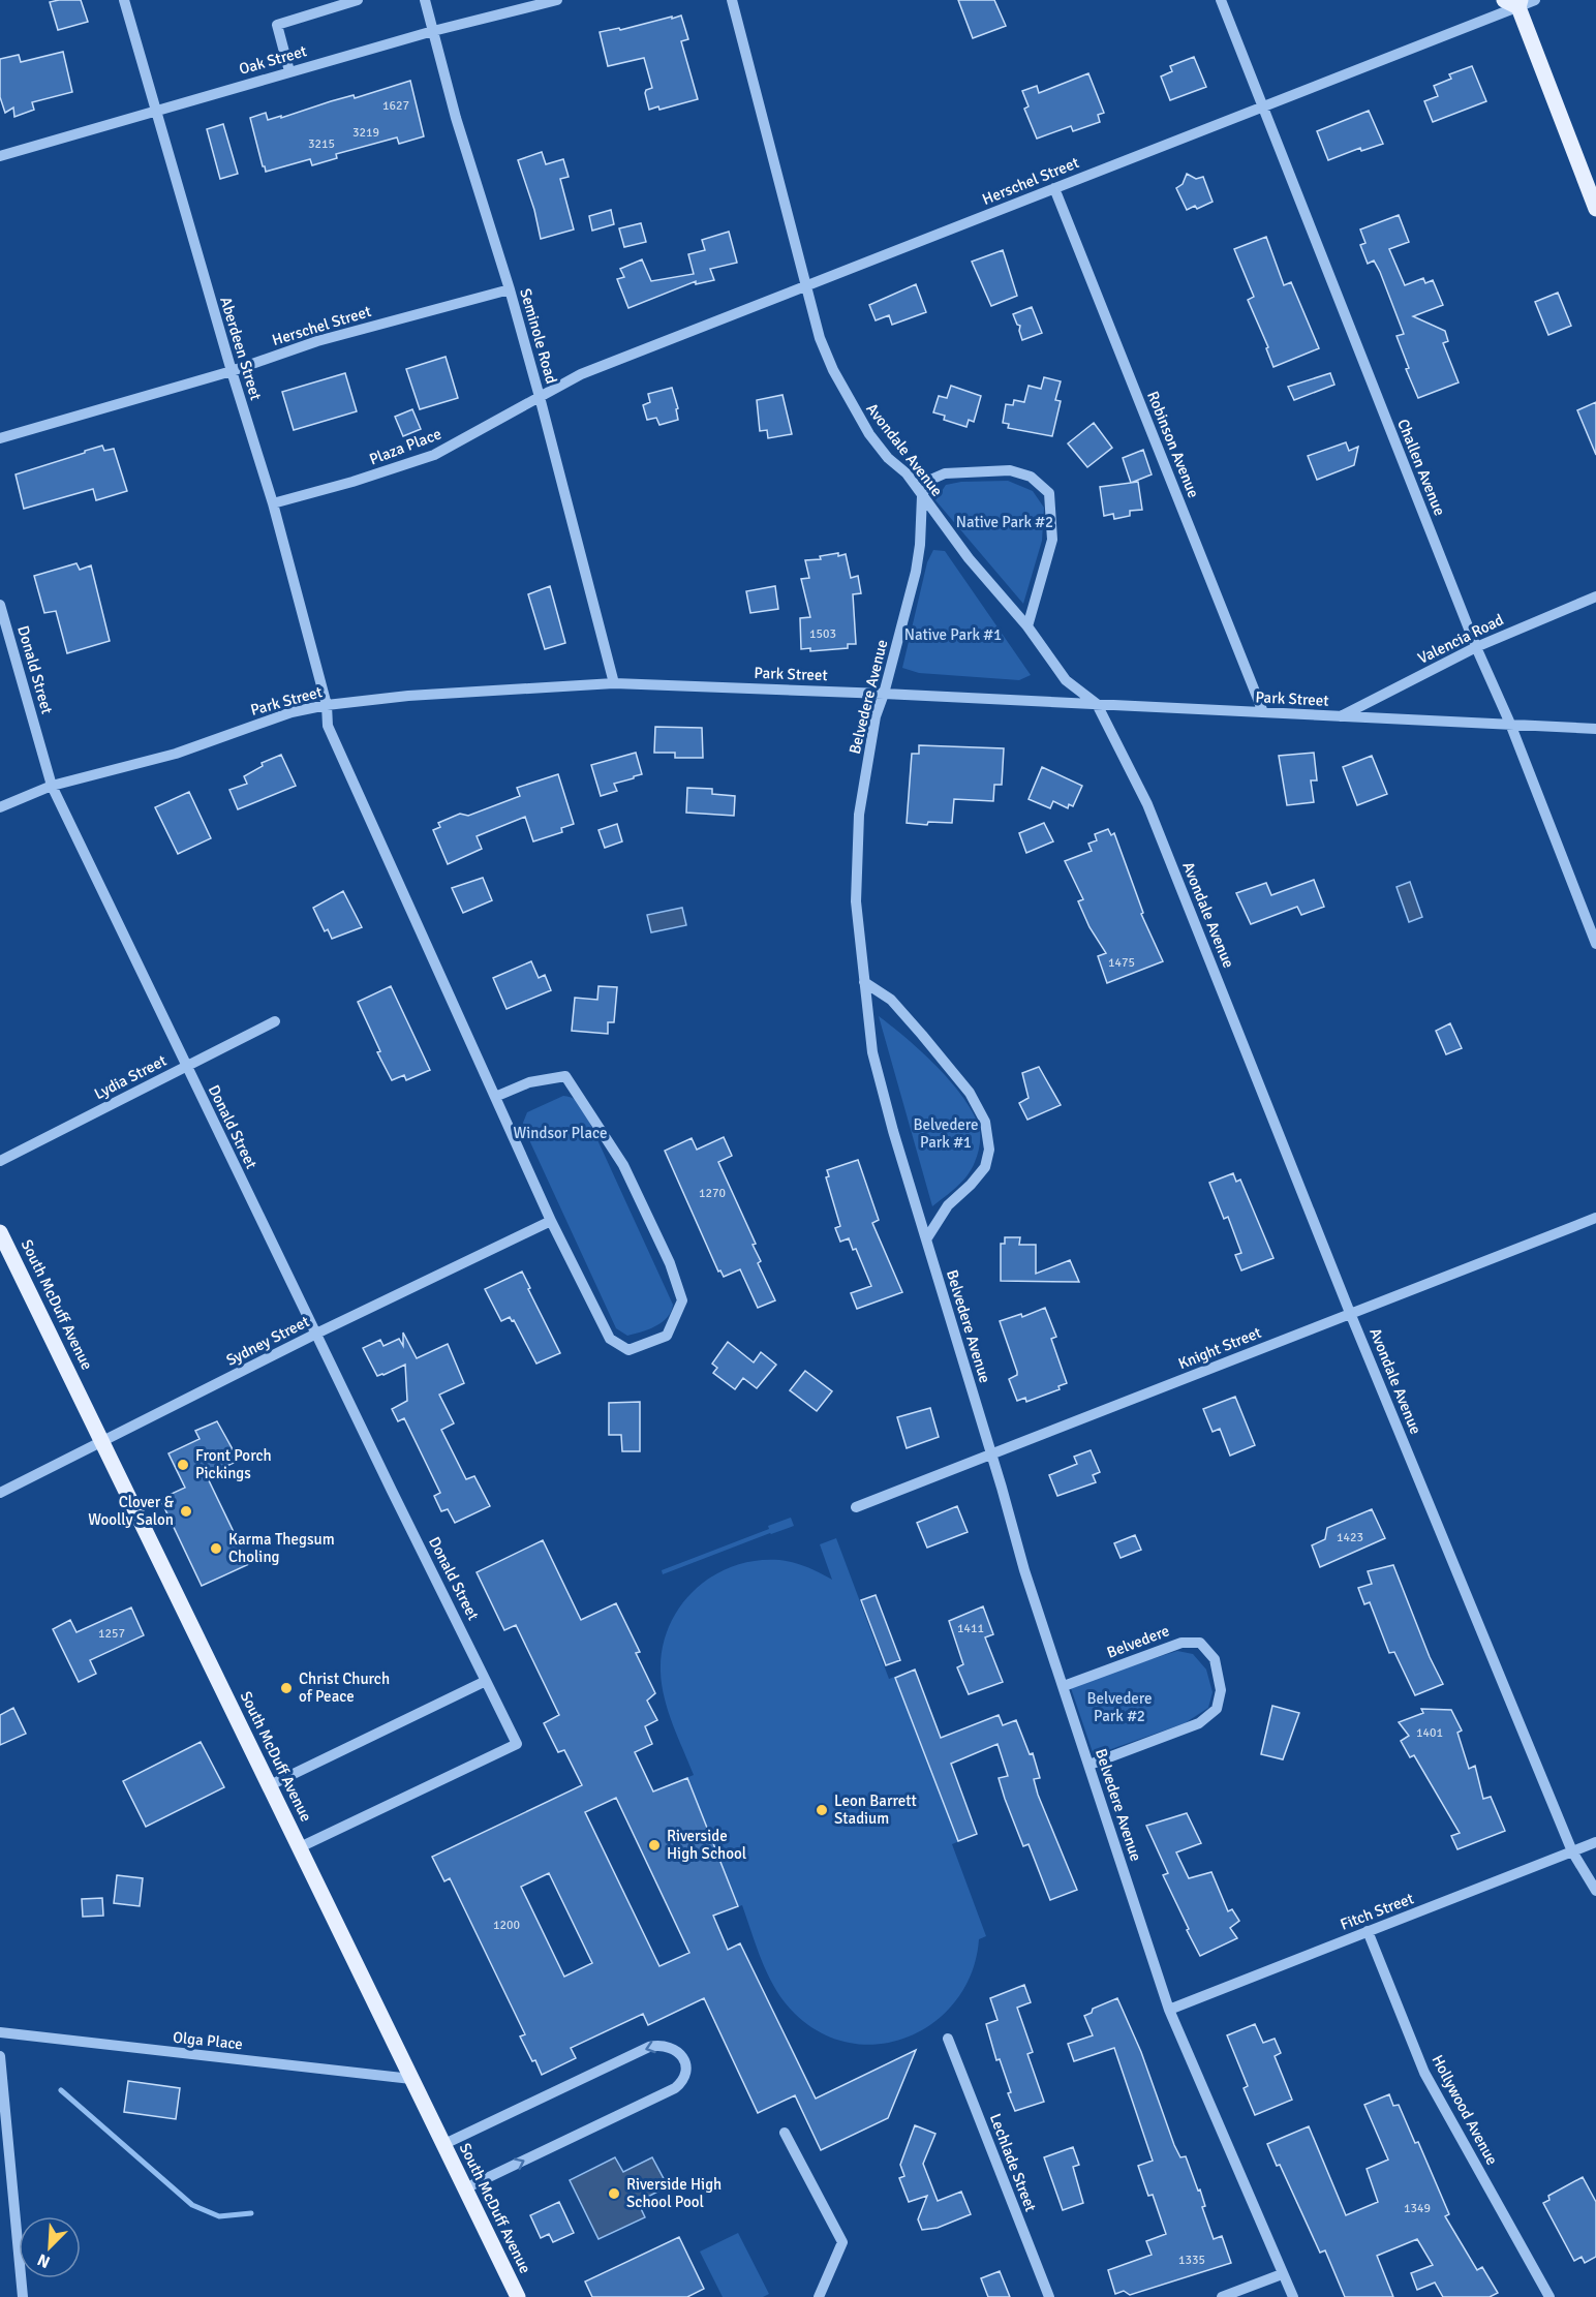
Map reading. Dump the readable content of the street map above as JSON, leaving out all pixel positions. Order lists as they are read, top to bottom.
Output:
{
  "streets": {
    "main road": ["South McDuff Avenue"],
    "street": [
      "Oak Street",
      "Herschel Street",
      "Seminole Road",
      "Aberdeen Street",
      "Robinson Avenue",
      "Plaza Place",
      "Avondale Avenue",
      "Challen Avenue",
      "Valencia Road",
      "Donald Street",
      "Park Street",
      "Belvedere Avenue",
      "Lydia Street",
      "Sydney Street",
      "Knight Street",
      "Belvedere",
      "Fitch Street",
      "Olga Place",
      "Hollywood Avenue",
      "Lechlade Street"
    ]
  },
  "crossings": [
    ["Oak Street", "Seminole Road"],
    ["Oak Street", "Aberdeen Street"],
    ["Herschel Street", "Seminole Road"],
    ["Herschel Street", "Aberdeen Street"],
    ["Herschel Street", "Robinson Avenue"],
    ["Herschel Street", "Plaza Place"],
    ["Herschel Street", "Avondale Avenue"],
    ["Herschel Street", "Challen Avenue"],
    ["Seminole Road", "Plaza Place"],
    ["Seminole Road", "Park Street"],
    ["Aberdeen Street", "Plaza Place"],
    ["Aberdeen Street", "Park Street"],
    ["Robinson Avenue", "Park Street"],
    ["Avondale Avenue", "Park Street"],
    ["Avondale Avenue", "Belvedere Avenue"],
    ["Avondale Avenue", "Knight Street"],
    ["Avondale Avenue", "Fitch Street"],
    ["Challen Avenue", "Valencia Road"],
    ["Challen Avenue", "Park Street"],
    ["Valencia Road", "Park Street"],
    ["Donald Street", "Park Street"],
    ["Donald Street", "Lydia Street"],
    ["Donald Street", "South McDuff Avenue"],
    ["Donald Street", "Sydney Street"],
    ["Park Street", "Belvedere Avenue"],
    ["Belvedere Avenue", "Knight Street"],
    ["Belvedere Avenue", "Belvedere"],
    ["Belvedere Avenue", "Fitch Street"],
    ["South McDuff Avenue", "Sydney Street"],
    ["South McDuff Avenue", "Olga Place"],
    ["Fitch Street", "Hollywood Avenue"]
  ],
  "parks": [
    "Native Park #2",
    "Native Park #1",
    "Belvedere Park #1",
    "Windsor Place",
    "Belvedere Park #2"
  ],
  "places": [
    "Front Porch Pickings",
    "Clover & Woolly Salon",
    "Karma Thegsum Choling",
    "Christ Church of Peace",
    "Leon Barrett Stadium",
    "Riverside High School",
    "Riverside High School Pool"
  ],
  "house_numbers": [
    "1627",
    "3219",
    "3215",
    "1503",
    "1475",
    "1270",
    "1423",
    "1411",
    "1257",
    "1401",
    "1200",
    "1349",
    "1335"
  ],
  "north": "bottom left"
}
